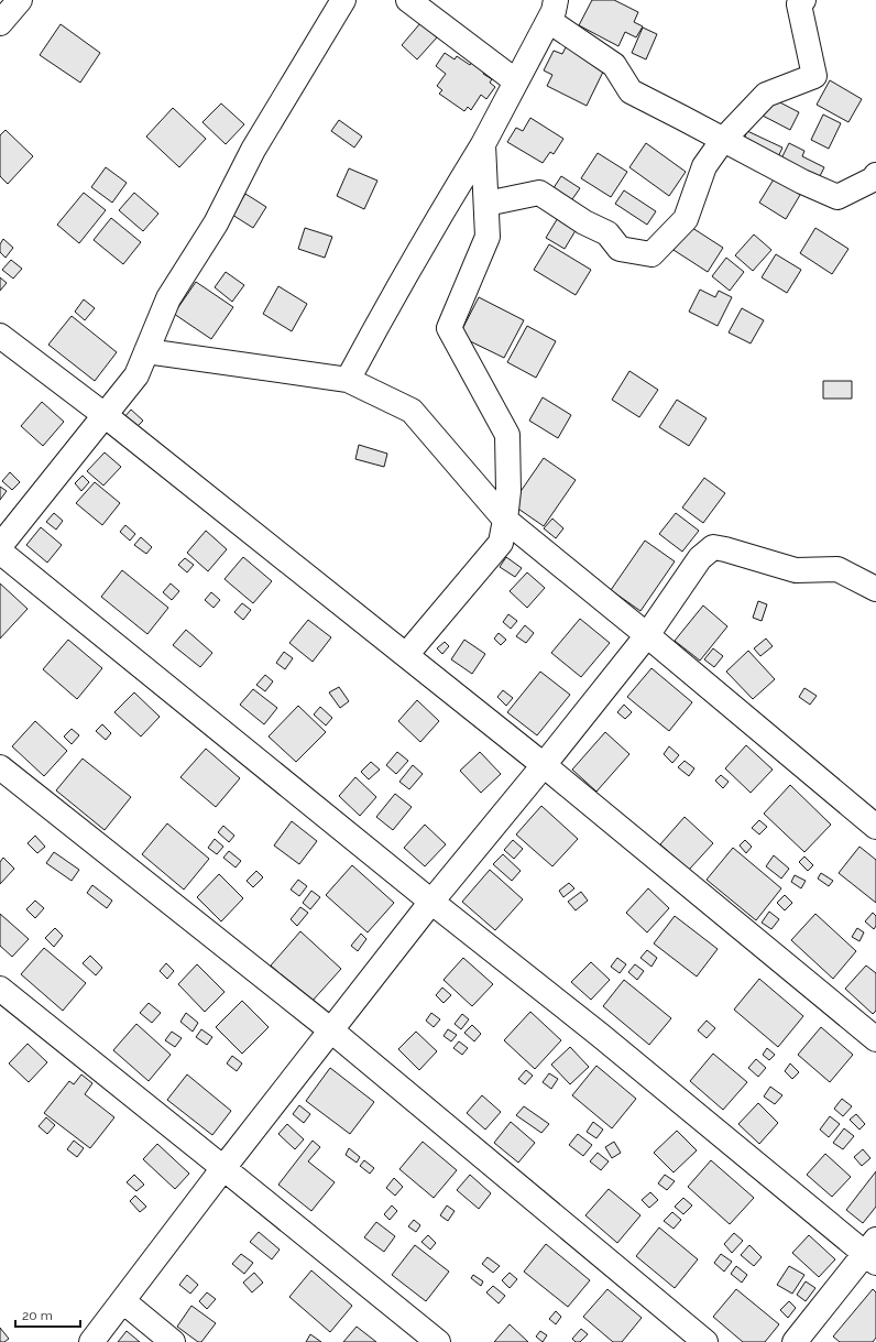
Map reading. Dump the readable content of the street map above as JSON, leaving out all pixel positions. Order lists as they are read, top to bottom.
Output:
{
  "scale_bar": "20 m"
}
